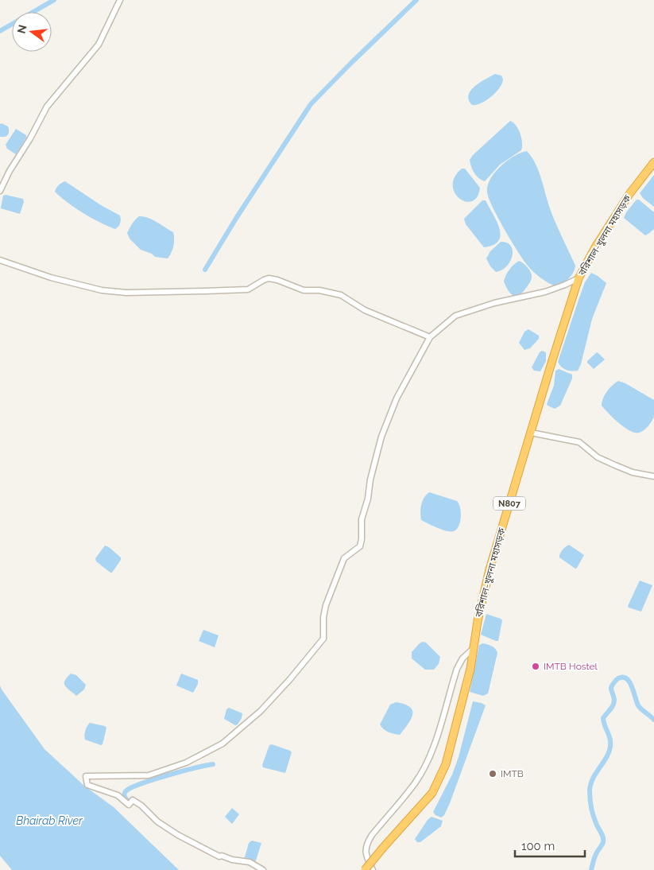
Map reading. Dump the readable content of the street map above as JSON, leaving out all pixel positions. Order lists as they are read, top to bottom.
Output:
{
  "streets": {
    "highway": ["বরিশাল-খুলনা মহাসড়ক", "N807"]
  },
  "water": ["Bhairab River"],
  "places": ["IMTB Hostel", "IMTB"],
  "scale_bar": "100 m",
  "north": "left"
}
